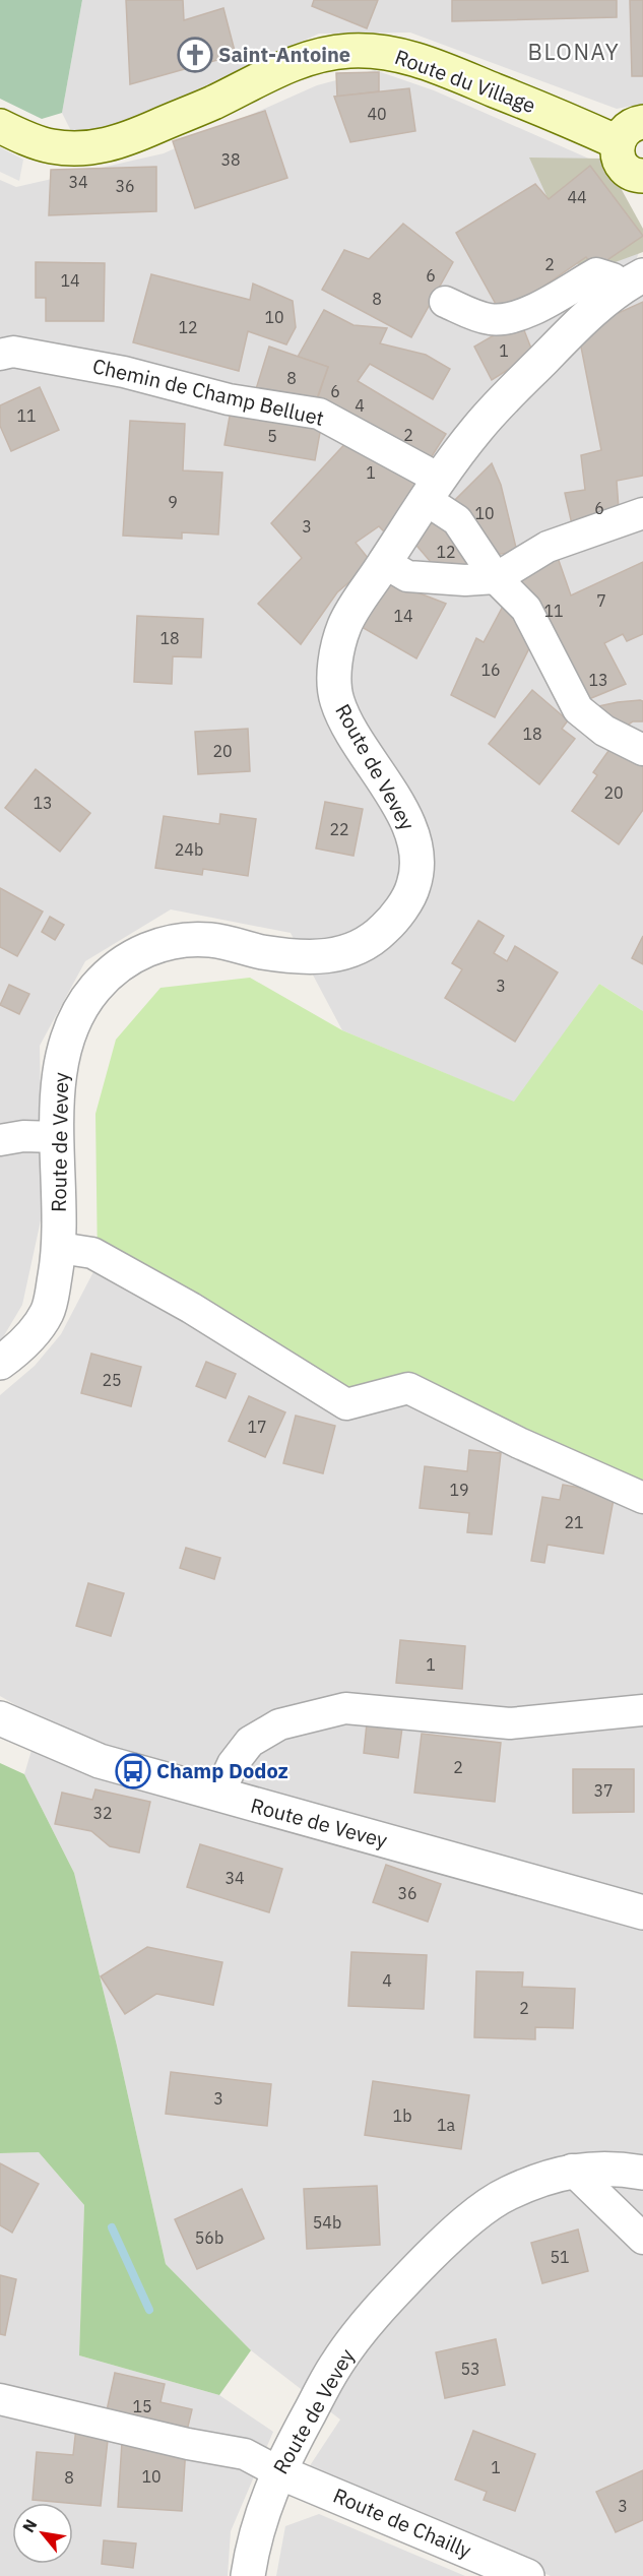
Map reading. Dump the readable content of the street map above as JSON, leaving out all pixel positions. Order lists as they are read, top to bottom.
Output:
{
  "streets": {
    "main road": ["Route du Village"],
    "street": ["Chemin de Champ Belluet", "Route de Vevey", "Route de Chailly"]
  },
  "crossings": [
    ["Chemin de Champ Belluet", "Route de Vevey"],
    ["Route de Vevey", "Route de Chailly"]
  ],
  "districts": ["BLONAY"],
  "places": {
    "church": ["Saint-Antoine"],
    "bus stop": ["Champ Dodoz"]
  },
  "house_numbers": [
    "40",
    "38",
    "34",
    "36",
    "44",
    "2",
    "6",
    "14",
    "8",
    "10",
    "12",
    "1",
    "8",
    "6",
    "4",
    "11",
    "2",
    "5",
    "1",
    "9",
    "6",
    "10",
    "3",
    "12",
    "7",
    "11",
    "14",
    "18",
    "16",
    "13",
    "18",
    "20",
    "20",
    "13",
    "22",
    "24b",
    "3",
    "25",
    "17",
    "19",
    "21",
    "1",
    "2",
    "37",
    "32",
    "34",
    "36",
    "4",
    "2",
    "3",
    "1b",
    "1a",
    "54b",
    "56b",
    "51",
    "53",
    "15",
    "1",
    "10",
    "8",
    "3"
  ],
  "north": "top left"
}
